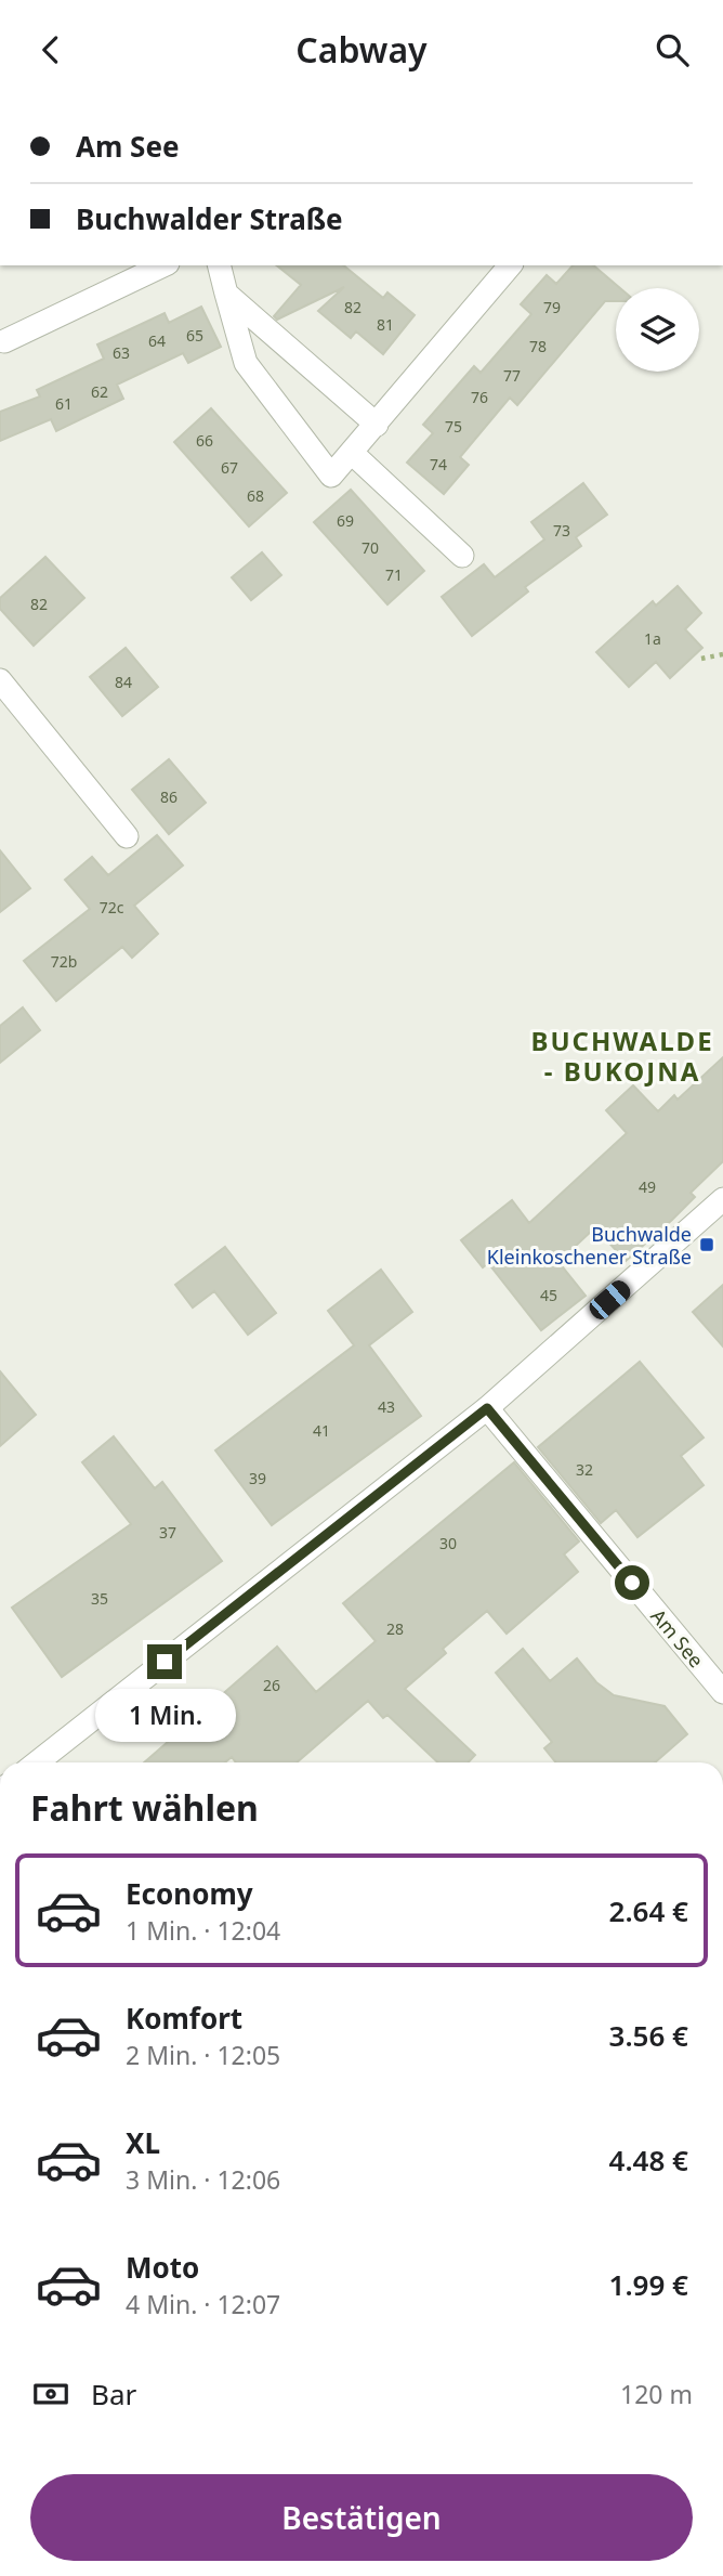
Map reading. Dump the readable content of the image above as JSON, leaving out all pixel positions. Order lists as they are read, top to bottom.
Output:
{
  "streets": {
    "street": ["Am See"]
  },
  "districts": ["BUCHWALDE - BUKOJNA"],
  "places": {
    "transit": ["Buchwalde Kleinkoschener Straße"]
  },
  "house_numbers": [
    "82",
    "79",
    "81",
    "65",
    "64",
    "78",
    "63",
    "77",
    "62",
    "76",
    "61",
    "75",
    "66",
    "74",
    "67",
    "68",
    "69",
    "73",
    "70",
    "71",
    "82",
    "1a",
    "84",
    "86",
    "72c",
    "72b",
    "49",
    "45",
    "43",
    "41",
    "32",
    "39",
    "37",
    "30",
    "35",
    "28",
    "26"
  ],
  "page": {
    "header": "Cabway",
    "banner": ["Am See", "Buchwalder Straße"],
    "bubble": "1 Min.",
    "heading": "Fahrt wählen",
    "list": [
      {
        "name": "Economy",
        "note": "1 Min. · 12:04",
        "value": "2.64 €"
      },
      {
        "name": "Komfort",
        "note": "2 Min. · 12:05",
        "value": "3.56 €"
      },
      {
        "name": "XL",
        "note": "3 Min. · 12:06",
        "value": "4.48 €"
      },
      {
        "name": "Moto",
        "note": "4 Min. · 12:07",
        "value": "1.99 €"
      }
    ],
    "pay": ["Bar", "120 m"],
    "buttons": "Bestätigen"
  }
}
